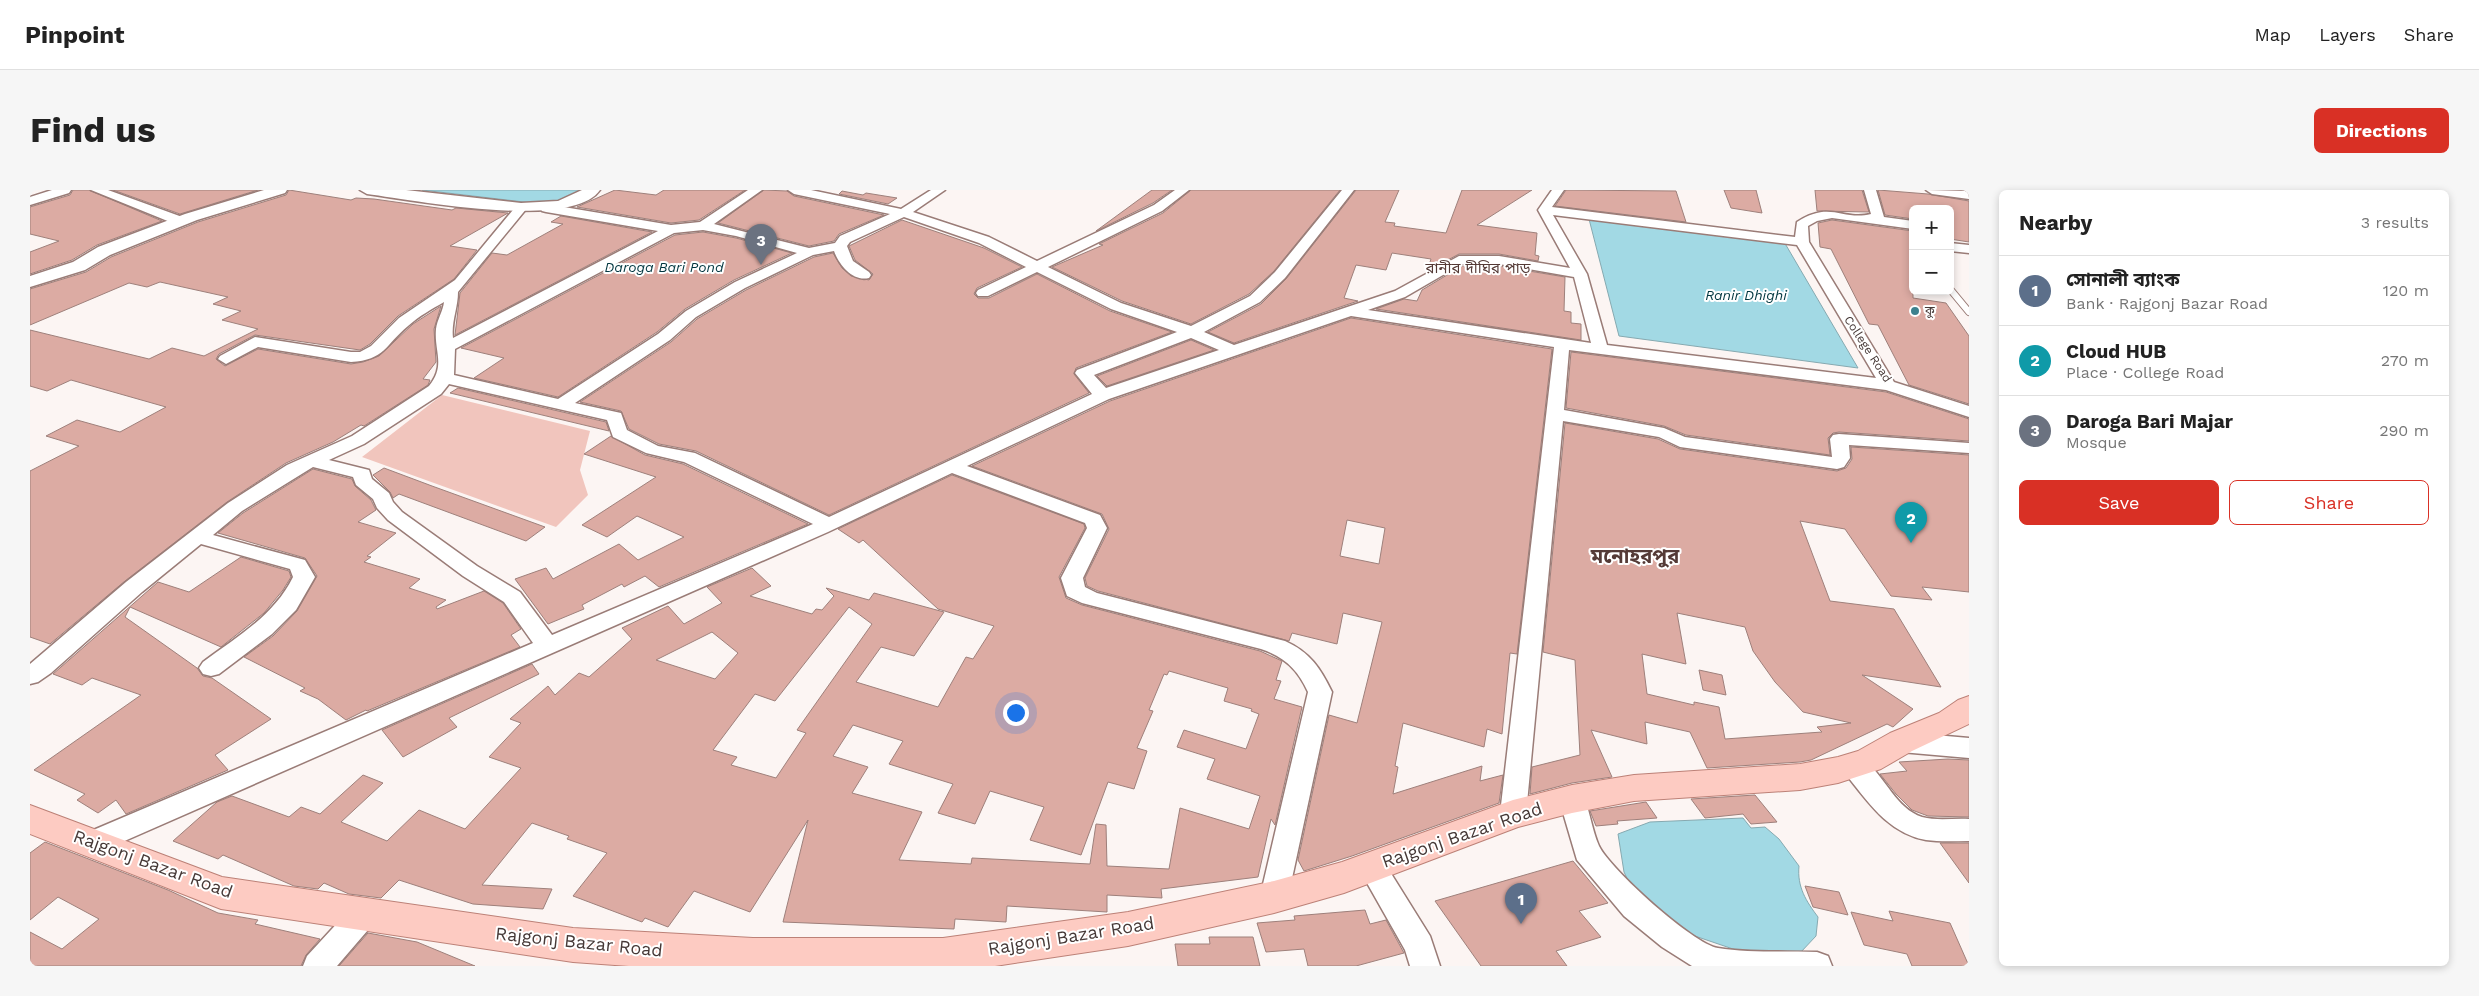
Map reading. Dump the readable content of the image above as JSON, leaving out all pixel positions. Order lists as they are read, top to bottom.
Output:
{
  "streets": {
    "main road": ["Rajgonj Bazar Road"],
    "street": ["College Road"]
  },
  "districts": ["রানীর দীঘির পাড়", "মনোহরপুর"],
  "water": ["Daroga Bari Pond", "Ranir Dhighi"],
  "places": ["কু"],
  "page": {
    "header": "Pinpoint",
    "nav": ["Map", "Layers", "Share"],
    "buttons": [
      "Directions",
      ["Save", "Share"]
    ],
    "title": "Find us",
    "heading": ["Nearby", "3 results"],
    "map_buttons": ["+", "−"],
    "pins": ["3", "2", "1"],
    "list": [
      {
        "mark": "1",
        "name": "সোনালী ব্যাংক",
        "note": "Bank · Rajgonj Bazar Road",
        "value": "120 m"
      },
      {
        "mark": "2",
        "name": "Cloud HUB",
        "note": "Place · College Road",
        "value": "270 m"
      },
      {
        "mark": "3",
        "name": "Daroga Bari Majar",
        "note": "Mosque",
        "value": "290 m"
      }
    ]
  }
}
